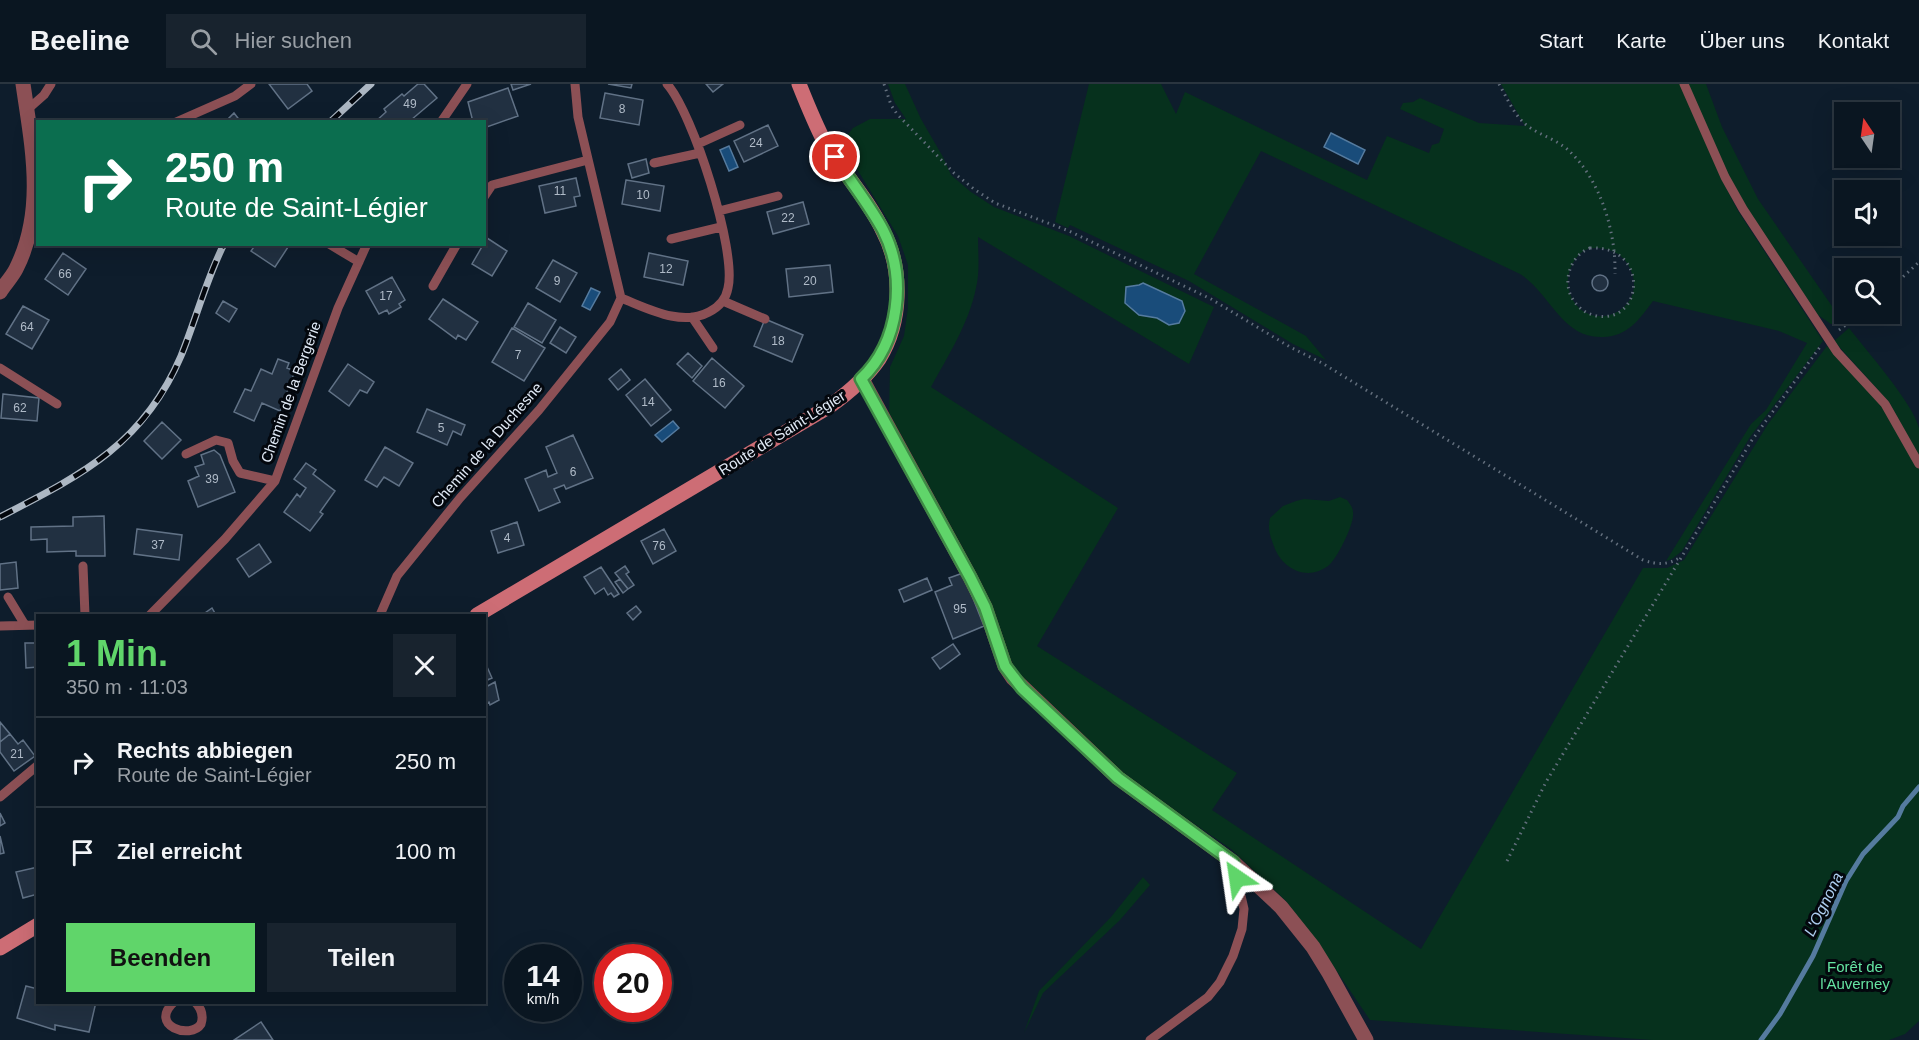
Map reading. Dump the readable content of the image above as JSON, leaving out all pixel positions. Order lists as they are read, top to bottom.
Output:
{
  "streets": {
    "main road": ["Route de Saint-Légier"],
    "lane": ["Chemin de la Bergerie", "Chemin de la Duchesne"]
  },
  "water": ["L'Ognona"],
  "parks": ["Forêt de l'Auverney"],
  "house_numbers": [
    "49",
    "8",
    "24",
    "11",
    "10",
    "22",
    "12",
    "66",
    "9",
    "20",
    "17",
    "64",
    "18",
    "7",
    "16",
    "14",
    "62",
    "5",
    "6",
    "39",
    "4",
    "37",
    "76",
    "95",
    "21"
  ],
  "north": "top",
  "page": {
    "header": "Beeline",
    "search": "Hier suchen",
    "nav": [
      "Start",
      "Karte",
      "Über uns",
      "Kontakt"
    ],
    "turn": ["250 m", "Route de Saint-Légier"],
    "heading": ["1 Min.", "350 m · 11:03"],
    "list": [
      {
        "name": "Rechts abbiegen",
        "note": "Route de Saint-Légier",
        "value": "250 m"
      },
      {
        "name": "Ziel erreicht",
        "value": "100 m"
      }
    ],
    "buttons": ["Beenden", "Teilen"],
    "speed": "14 km/h",
    "limit": "20"
  }
}
